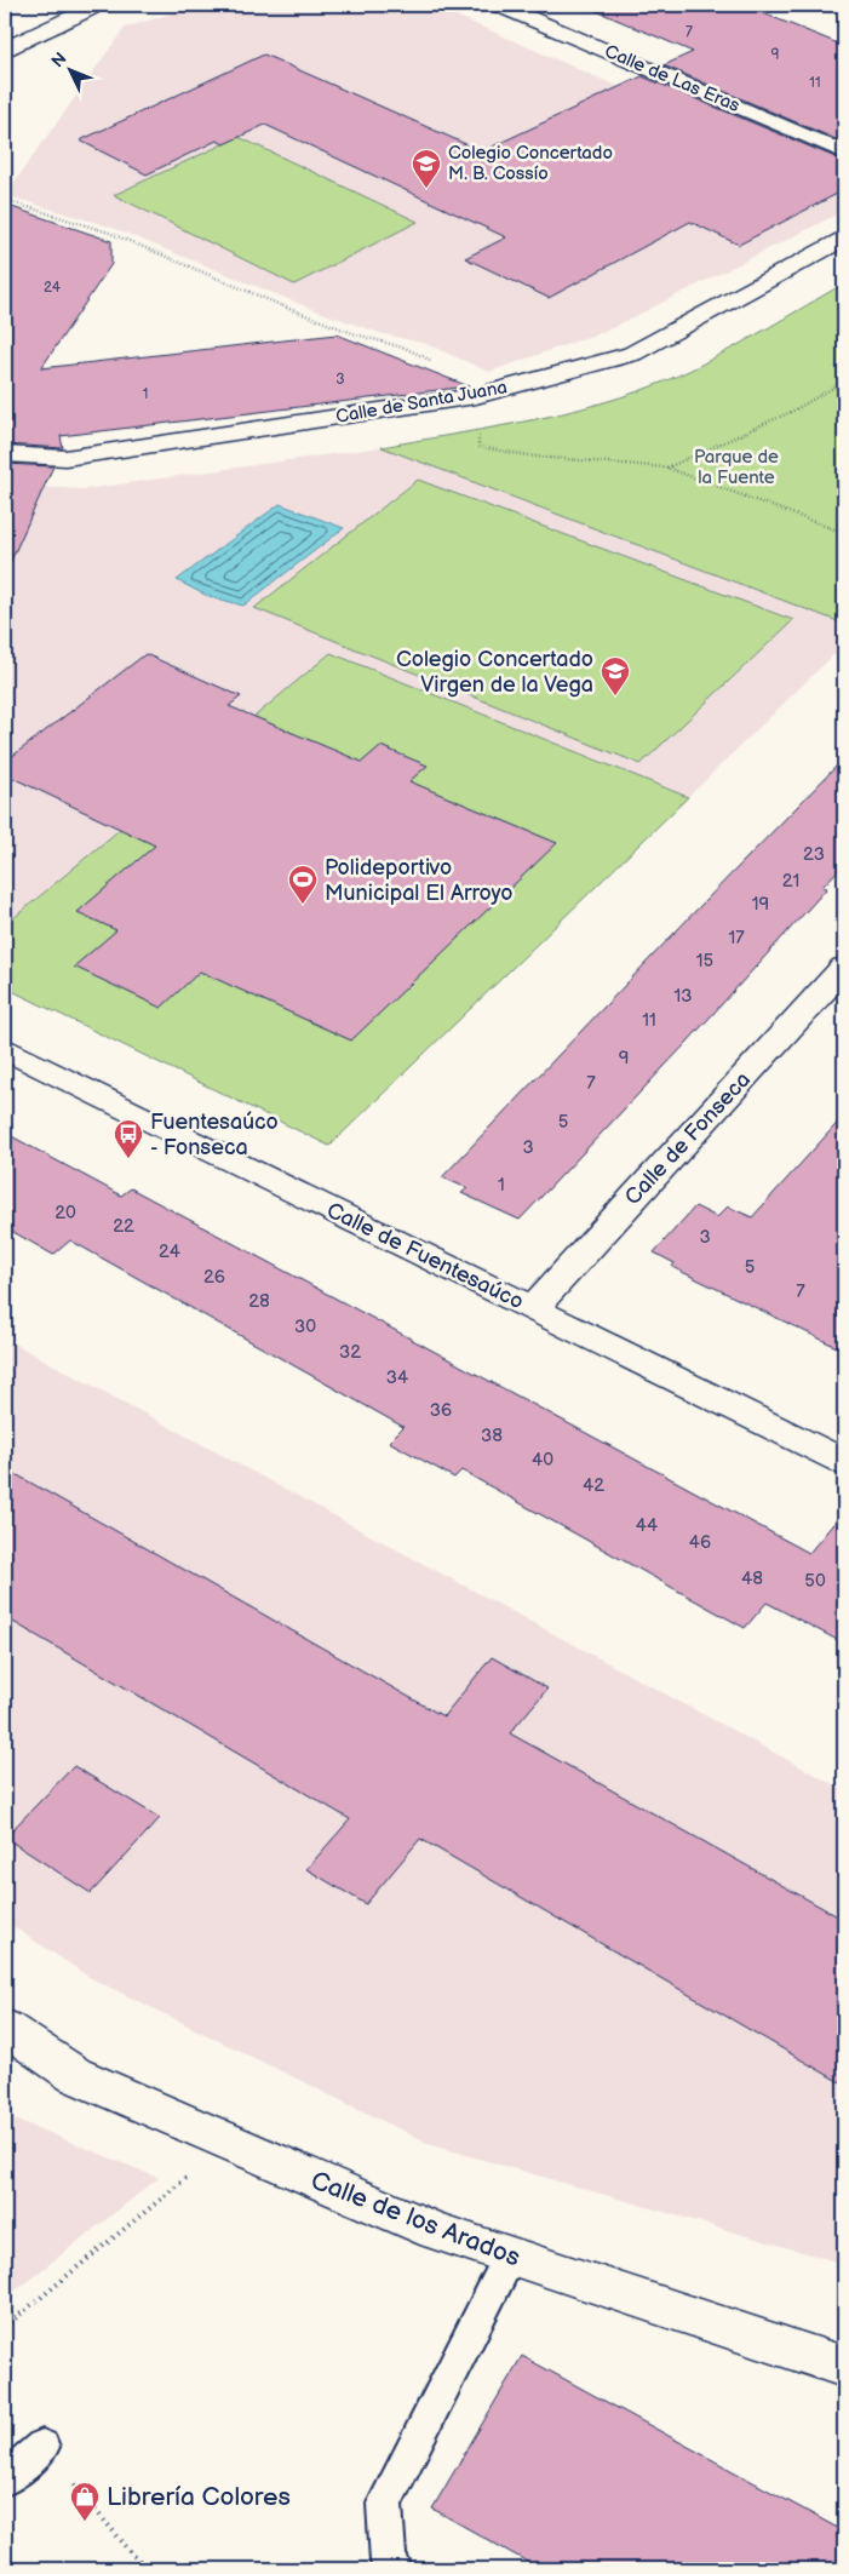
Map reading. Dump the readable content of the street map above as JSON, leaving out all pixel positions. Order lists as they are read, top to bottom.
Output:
{
  "streets": {
    "street": [
      "Calle de Las Eras",
      "Calle de Santa Juana",
      "Calle de Fonseca",
      "Calle de Fuentesaúco",
      "Calle de los Arados"
    ]
  },
  "crossings": [
    ["Calle de Fonseca", "Calle de Fuentesaúco"]
  ],
  "parks": ["Parque de la Fuente"],
  "places": {
    "school or university": ["Colegio Concertado M. B. Cossío", "Colegio Concertado Virgen de la Vega"],
    "sports": ["Polideportivo Municipal El Arroyo"],
    "bus stop": ["Fuentesaúco - Fonseca"],
    "shop": ["Librería Colores"]
  },
  "house_numbers": [
    "7",
    "9",
    "11",
    "24",
    "3",
    "1",
    "23",
    "21",
    "19",
    "17",
    "15",
    "13",
    "11",
    "9",
    "7",
    "5",
    "3",
    "1",
    "20",
    "22",
    "3",
    "24",
    "5",
    "26",
    "7",
    "28",
    "30",
    "32",
    "34",
    "36",
    "38",
    "40",
    "42",
    "44",
    "46",
    "48",
    "50"
  ],
  "north": "top left"
}
